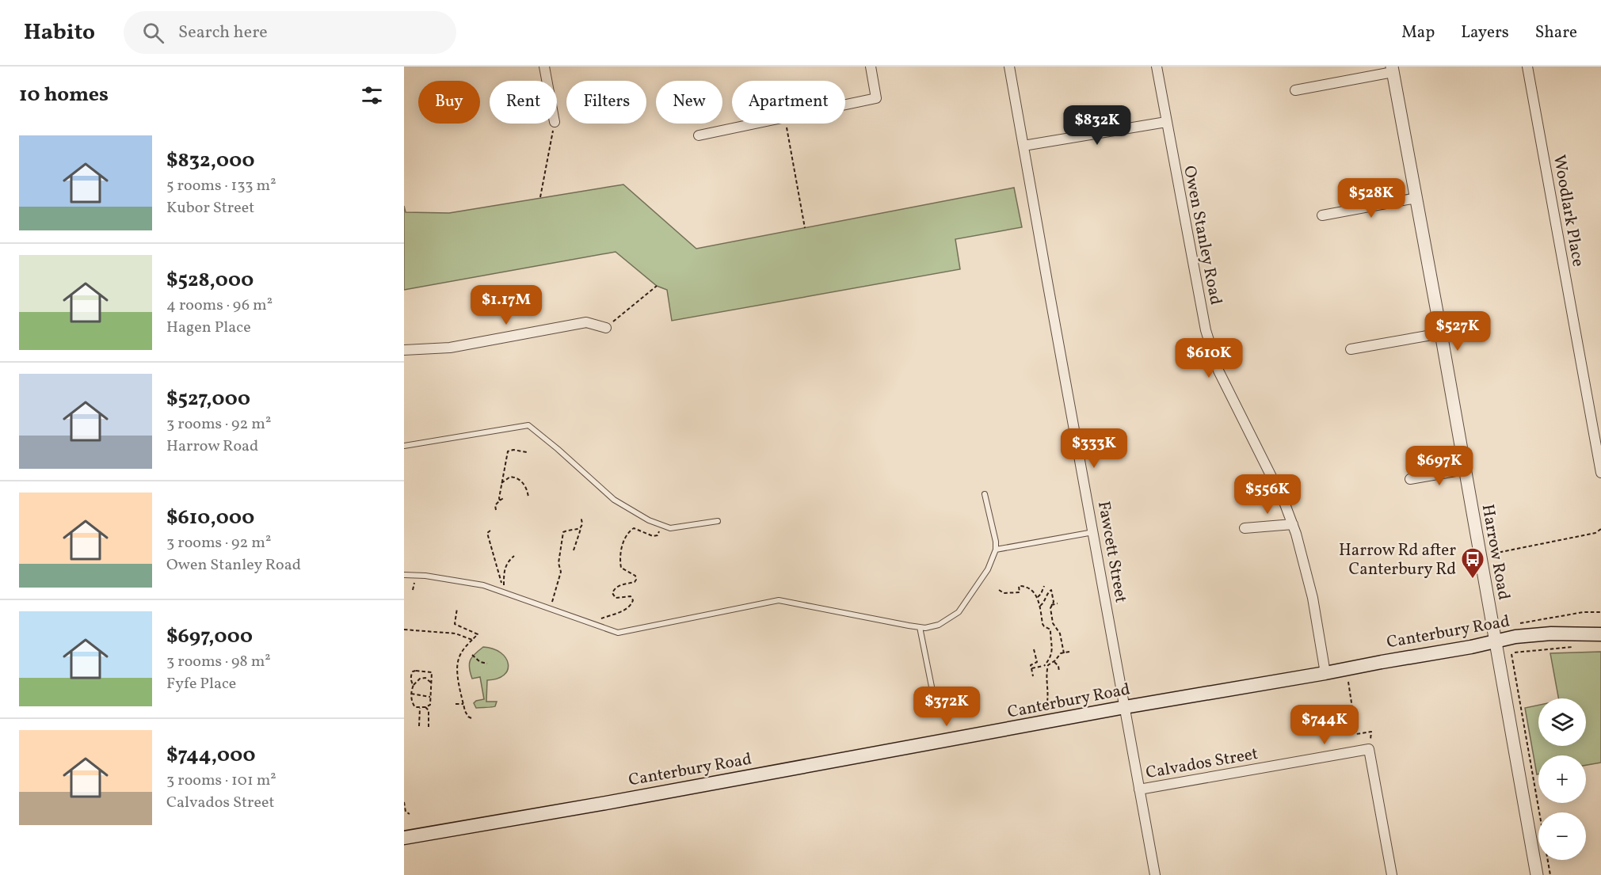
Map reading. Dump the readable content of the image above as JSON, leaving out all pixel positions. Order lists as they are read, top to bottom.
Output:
{
  "streets": {
    "main road": ["Canterbury Road"],
    "street": [
      "Woodlark Place",
      "Owen Stanley Road",
      "Fawcett Street",
      "Harrow Road",
      "Calvados Street"
    ]
  },
  "crossings": [
    ["Owen Stanley Road", "Canterbury Road"],
    ["Fawcett Street", "Canterbury Road"],
    ["Fawcett Street", "Calvados Street"],
    ["Harrow Road", "Canterbury Road"]
  ],
  "places": {
    "bus stop": ["Harrow Rd after Canterbury Rd"]
  },
  "page": {
    "header": "Habito",
    "search": "Search here",
    "nav": ["Map", "Layers", "Share"],
    "heading": "10 homes",
    "chip": [
      "Buy",
      "Rent",
      "Filters",
      "New",
      "Apartment"
    ],
    "price": [
      "$832K",
      "$528K",
      "$1.17M",
      "$527K",
      "$610K",
      "$333K",
      "$697K",
      "$556K",
      "$372K",
      "$744K"
    ],
    "list": [
      {
        "name": "$832,000",
        "note": "5 rooms · 133 m² · Kubor Street"
      },
      {
        "name": "$528,000",
        "note": "4 rooms · 96 m² · Hagen Place"
      },
      {
        "name": "$527,000",
        "note": "3 rooms · 92 m² · Harrow Road"
      },
      {
        "name": "$610,000",
        "note": "3 rooms · 92 m² · Owen Stanley Road"
      },
      {
        "name": "$697,000",
        "note": "3 rooms · 98 m² · Fyfe Place"
      },
      {
        "name": "$744,000",
        "note": "3 rooms · 101 m² · Calvados Street"
      }
    ],
    "map_buttons": ["+", "−"]
  }
}
